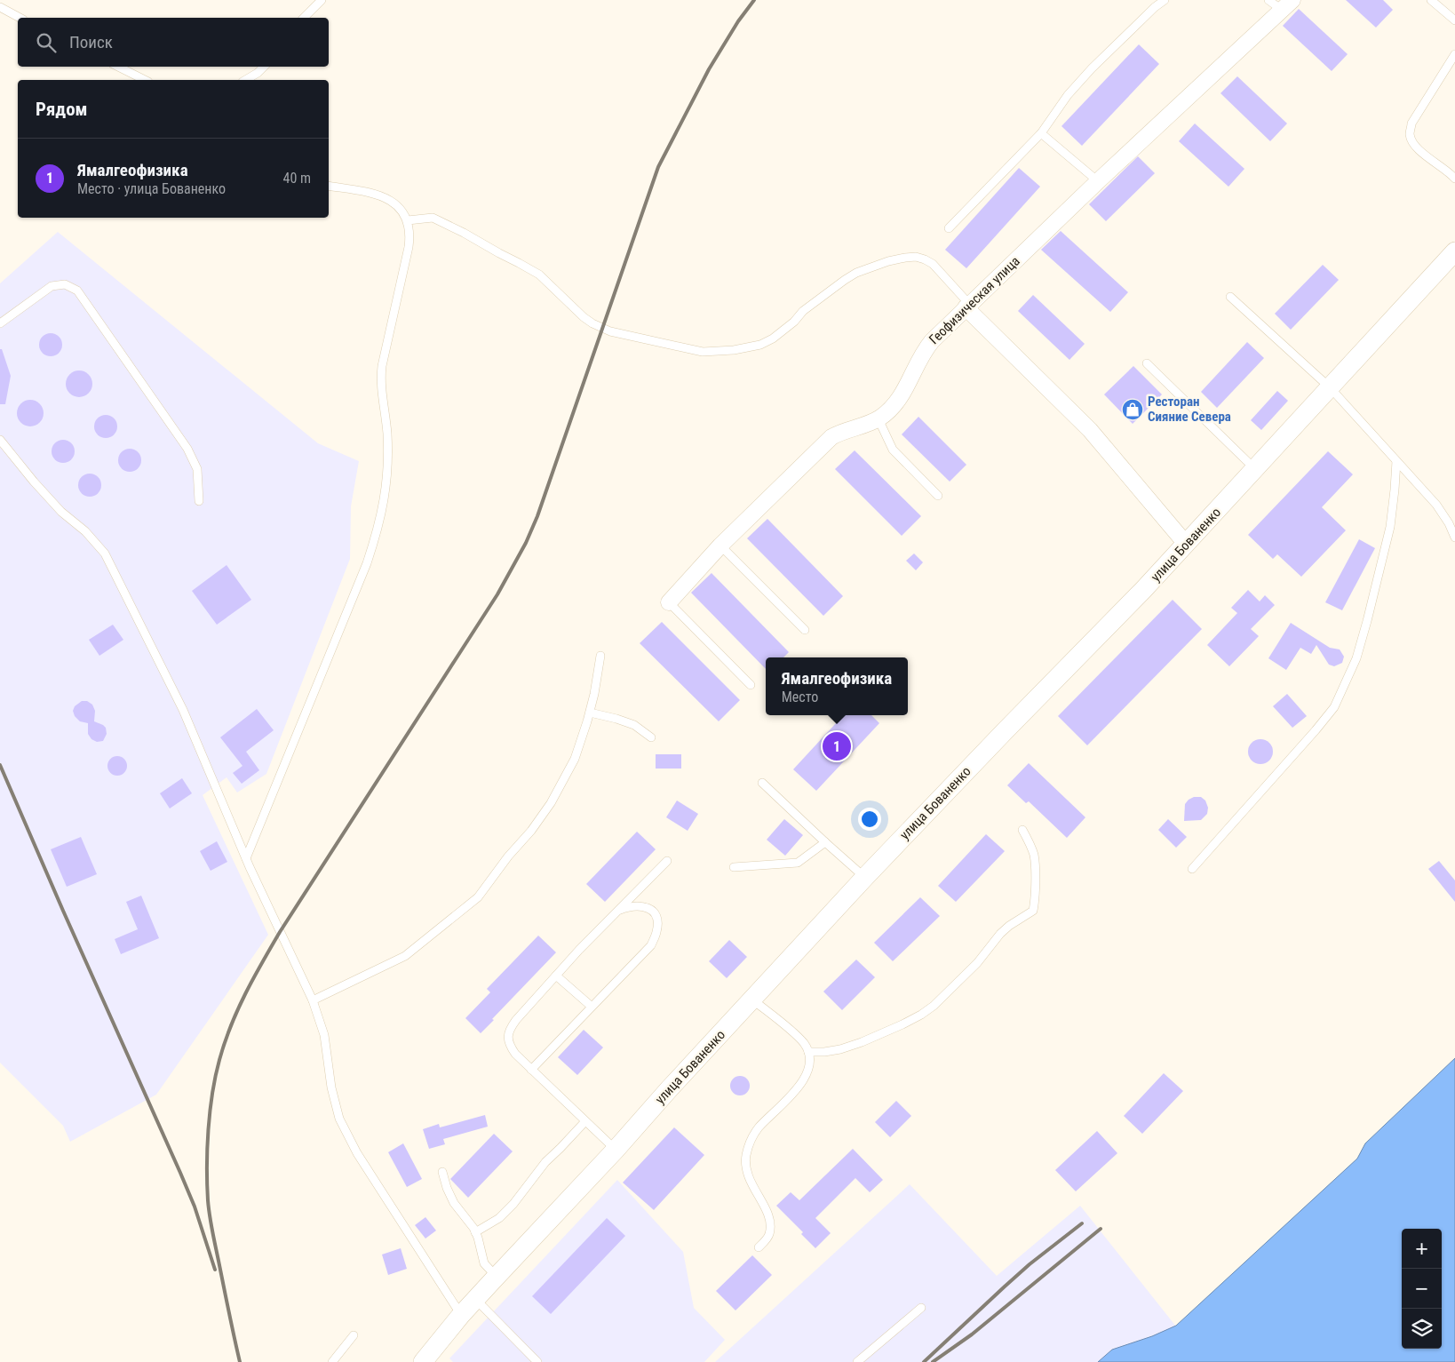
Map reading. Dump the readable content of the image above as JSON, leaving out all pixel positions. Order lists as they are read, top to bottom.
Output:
{
  "streets": {
    "street": ["Геофизическая улица", "улица Бованенко"]
  },
  "places": {
    "shop": ["Ресторан Сияние Севера"]
  },
  "page": {
    "search": "Поиск",
    "heading": "Рядом",
    "list": [
      {
        "mark": "1",
        "name": "Ямалгеофизика",
        "note": "Место · улица Бованенко",
        "value": "40 m"
      }
    ],
    "popup": ["Ямалгеофизика", "Место"],
    "pins": "1",
    "map_buttons": ["+", "−"]
  }
}
